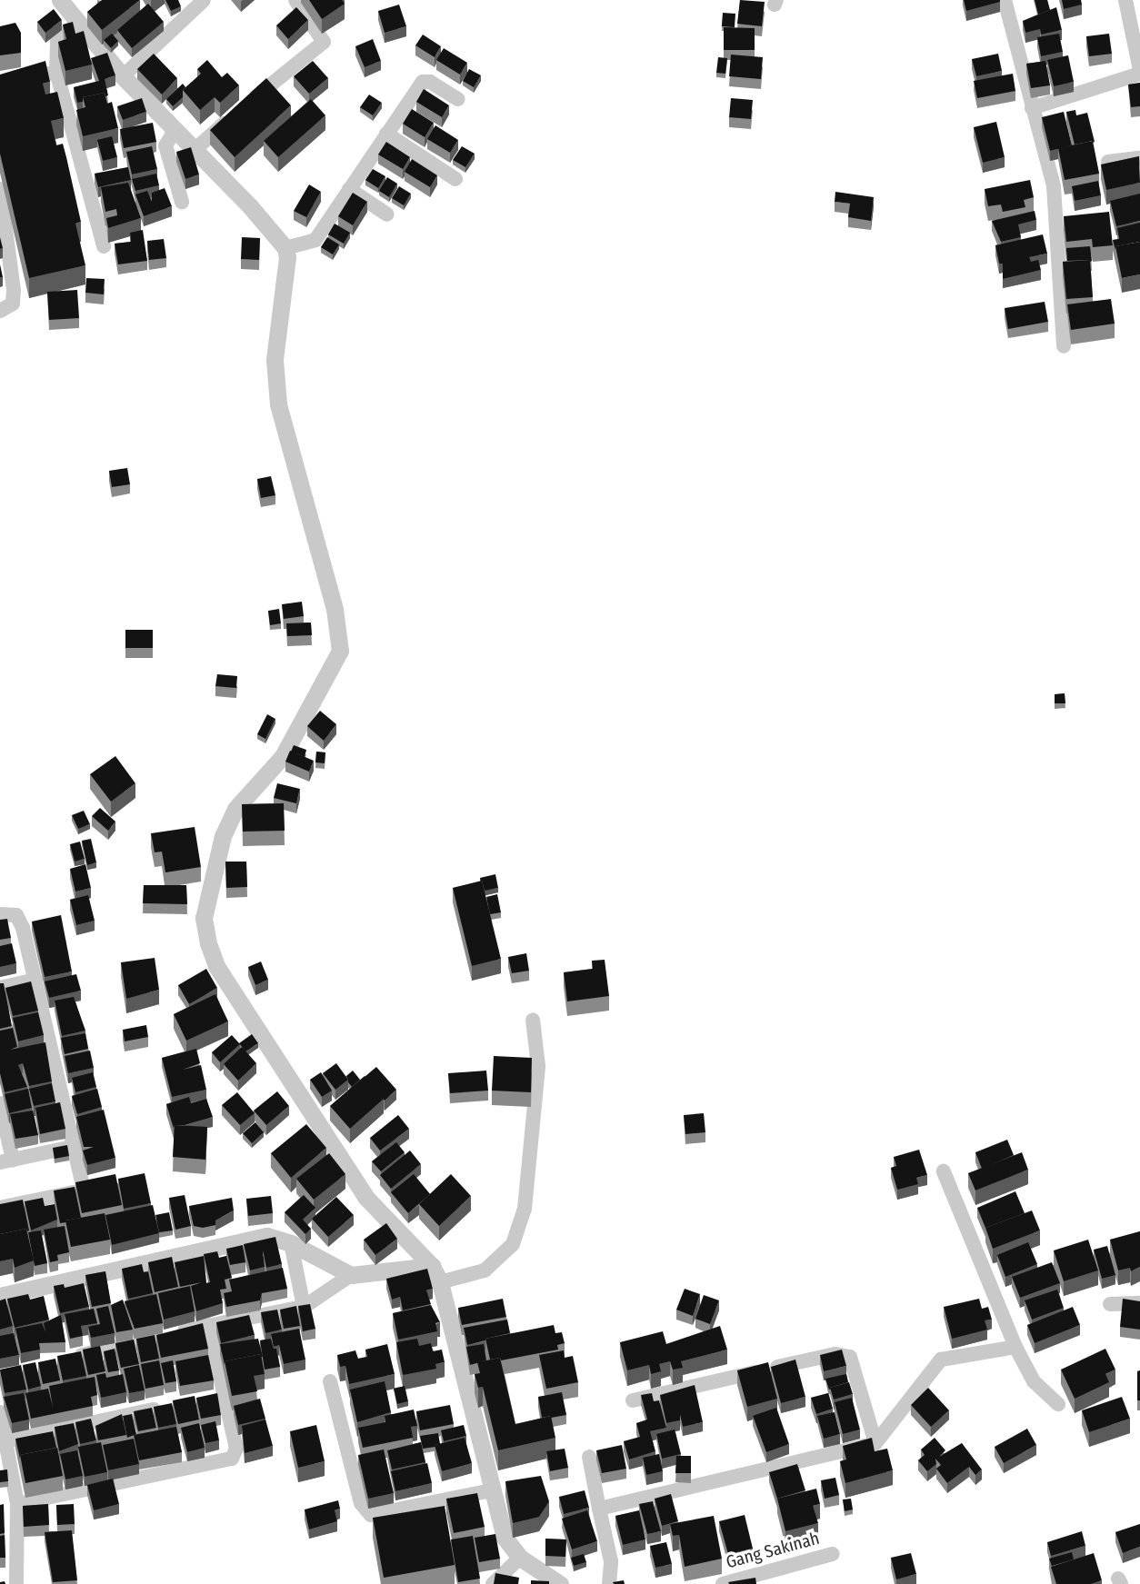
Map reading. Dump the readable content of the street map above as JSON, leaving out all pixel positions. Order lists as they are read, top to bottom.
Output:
{
  "streets": {
    "street": ["Gang Sakinah"]
  }
}
